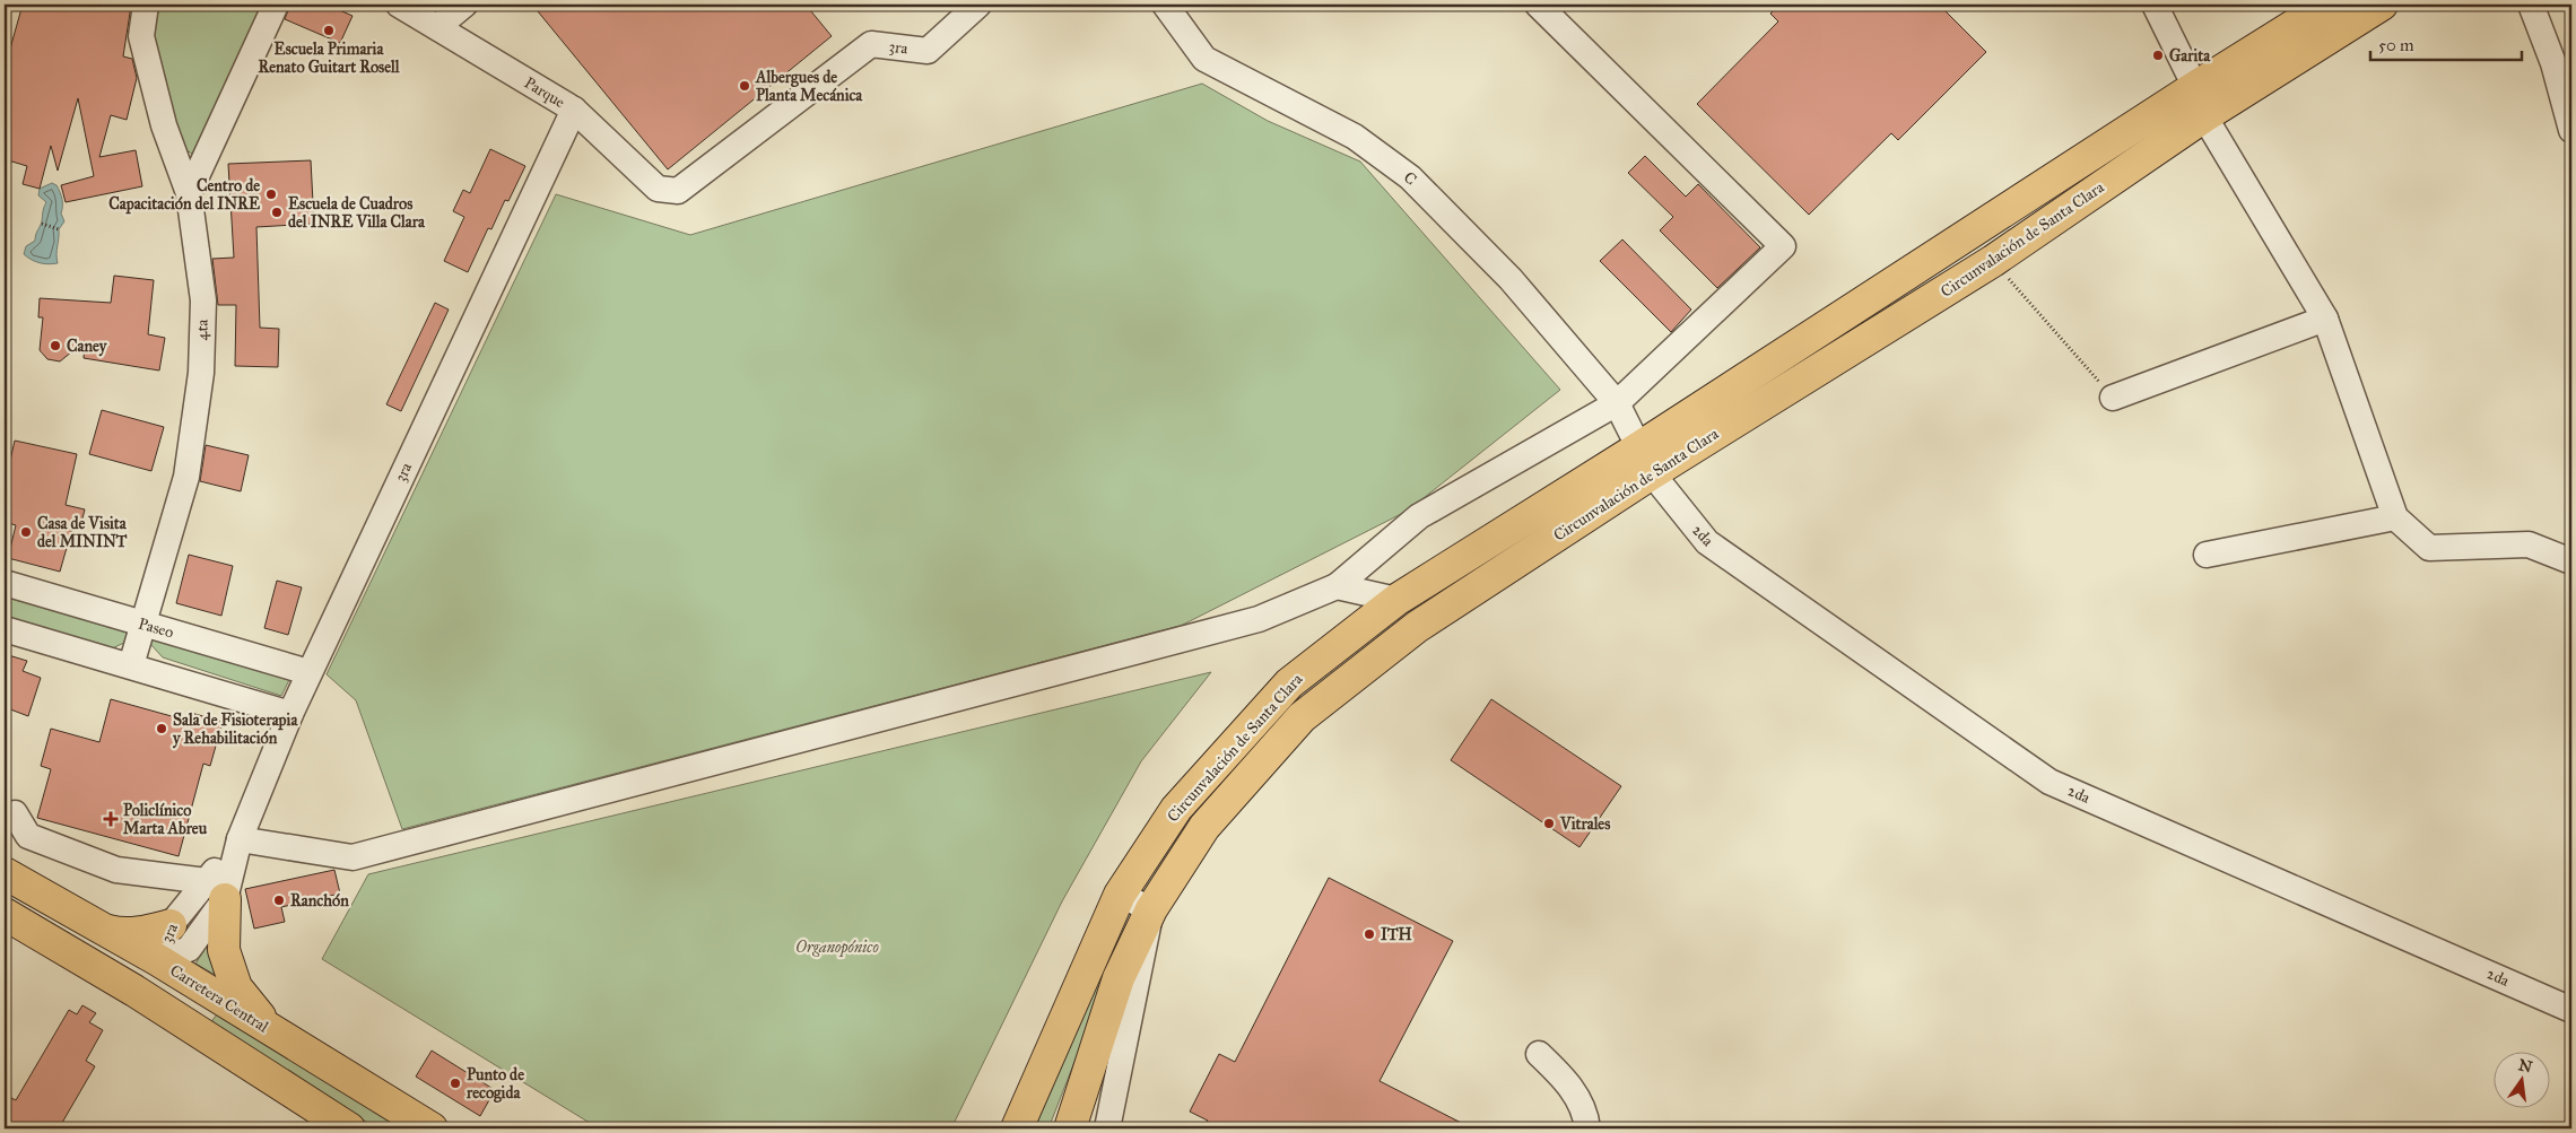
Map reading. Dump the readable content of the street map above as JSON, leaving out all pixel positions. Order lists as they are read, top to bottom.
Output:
{
  "streets": {
    "main road": ["Circunvalación de Santa Clara", "Carretera Central"],
    "street": [
      "3ra",
      "Parque",
      "C",
      "4ta",
      "2da",
      "Paseo"
    ]
  },
  "crossings": [
    ["3ra", "Parque"],
    ["3ra", "Paseo"],
    ["3ra", "Carretera Central"],
    ["C", "Circunvalación de Santa Clara"],
    ["C", "2da"],
    ["Circunvalación de Santa Clara", "2da"],
    ["4ta", "Paseo"]
  ],
  "parks": ["Organopónico"],
  "places": {
    "other": [
      "Escuela Primaria Renato Guitart Rosell",
      "Garita",
      "Albergues de Planta Mecánica",
      "Centro de Capacitación del INRE",
      "Escuela de Cuadros del INRE Villa Clara",
      "Caney",
      "Casa de Visita del MININT",
      "Sala de Fisioterapia y Rehabilitación",
      "Vitrales",
      "Ranchón",
      "ITH",
      "Punto de recogida"
    ],
    "health": ["Policlínico Marta Abreu"]
  },
  "scale_bar": "50 m",
  "north": "top"
}
